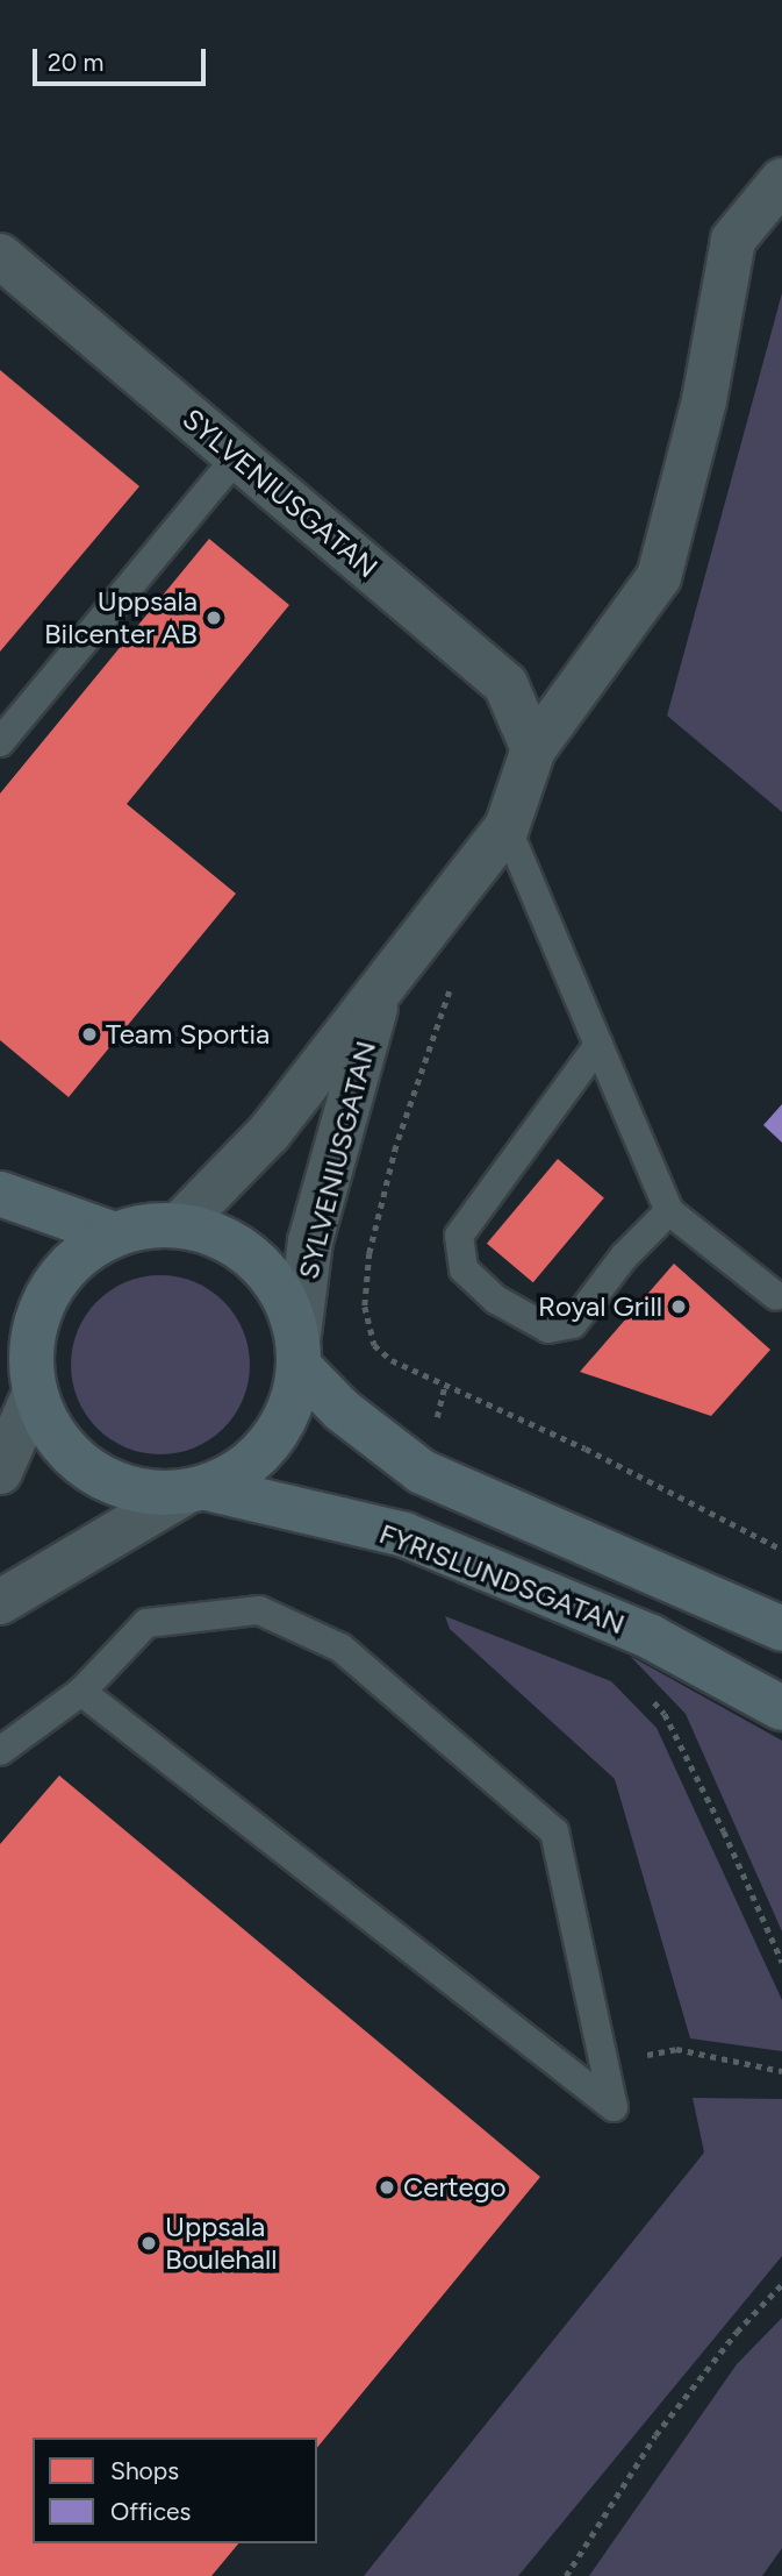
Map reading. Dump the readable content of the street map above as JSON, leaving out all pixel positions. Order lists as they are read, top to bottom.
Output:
{
  "streets": {
    "main road": ["FYRISLUNDSGATAN"],
    "street": ["SYLVENIUSGATAN"]
  },
  "crossings": [
    ["SYLVENIUSGATAN", "FYRISLUNDSGATAN"]
  ],
  "places": [
    "Uppsala Bilcenter AB",
    "Team Sportia",
    "Royal Grill",
    "Certego",
    "Uppsala Boulehall"
  ],
  "legend": ["Shops", "Offices"],
  "scale_bar": "20 m"
}
